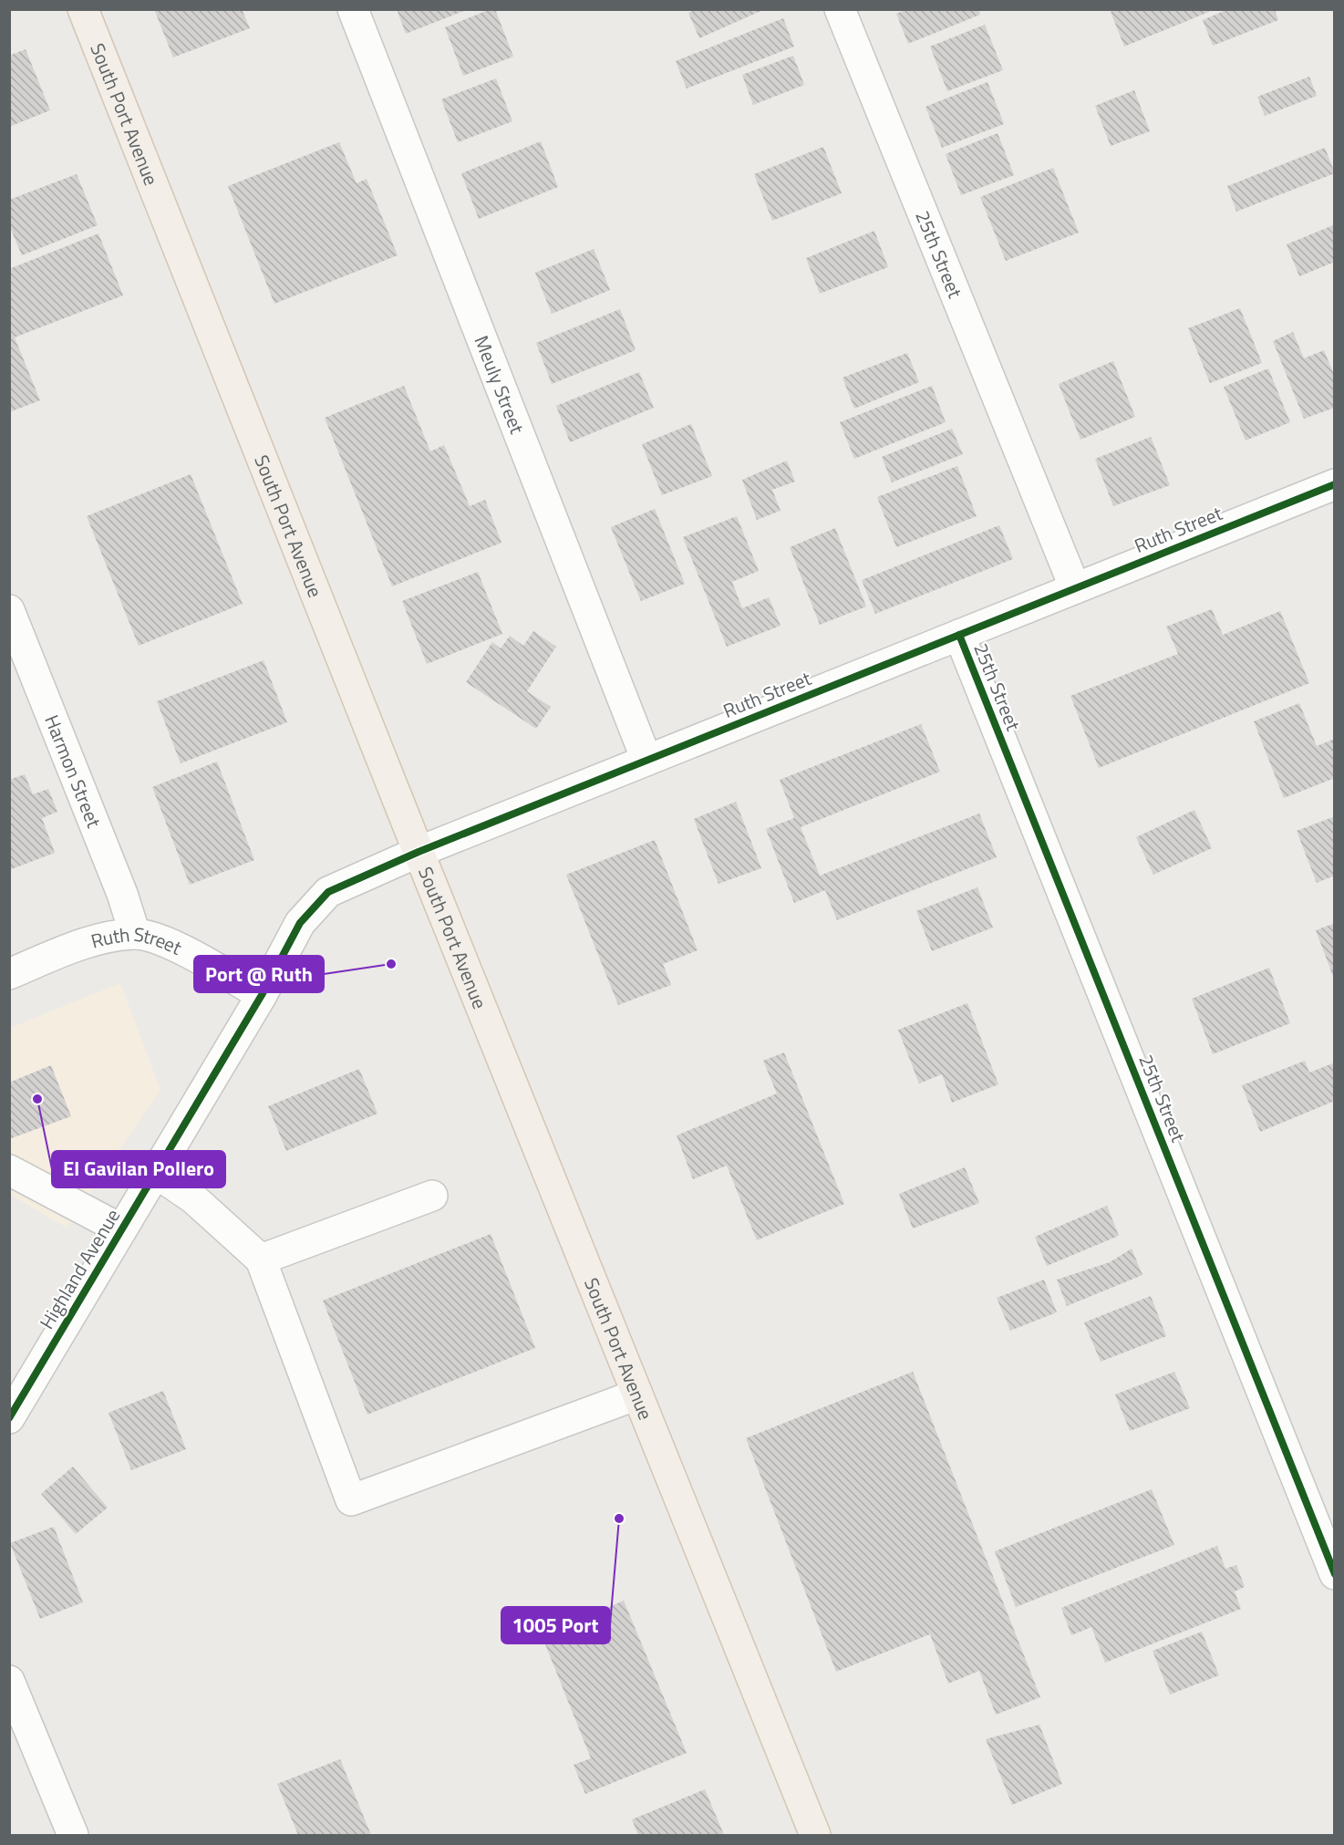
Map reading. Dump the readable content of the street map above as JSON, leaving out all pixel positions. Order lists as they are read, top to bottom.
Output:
{
  "streets": {
    "main road": ["South Port Avenue"],
    "street": [
      "25th Street",
      "Meuly Street",
      "Ruth Street",
      "Harmon Street",
      "Highland Avenue"
    ]
  },
  "crossings": [
    ["South Port Avenue", "Ruth Street"],
    ["25th Street", "Ruth Street"],
    ["Meuly Street", "Ruth Street"],
    ["Ruth Street", "Harmon Street"],
    ["Ruth Street", "Highland Avenue"]
  ],
  "places": ["Port @ Ruth", "El Gavilan Pollero", "1005 Port"]
}
